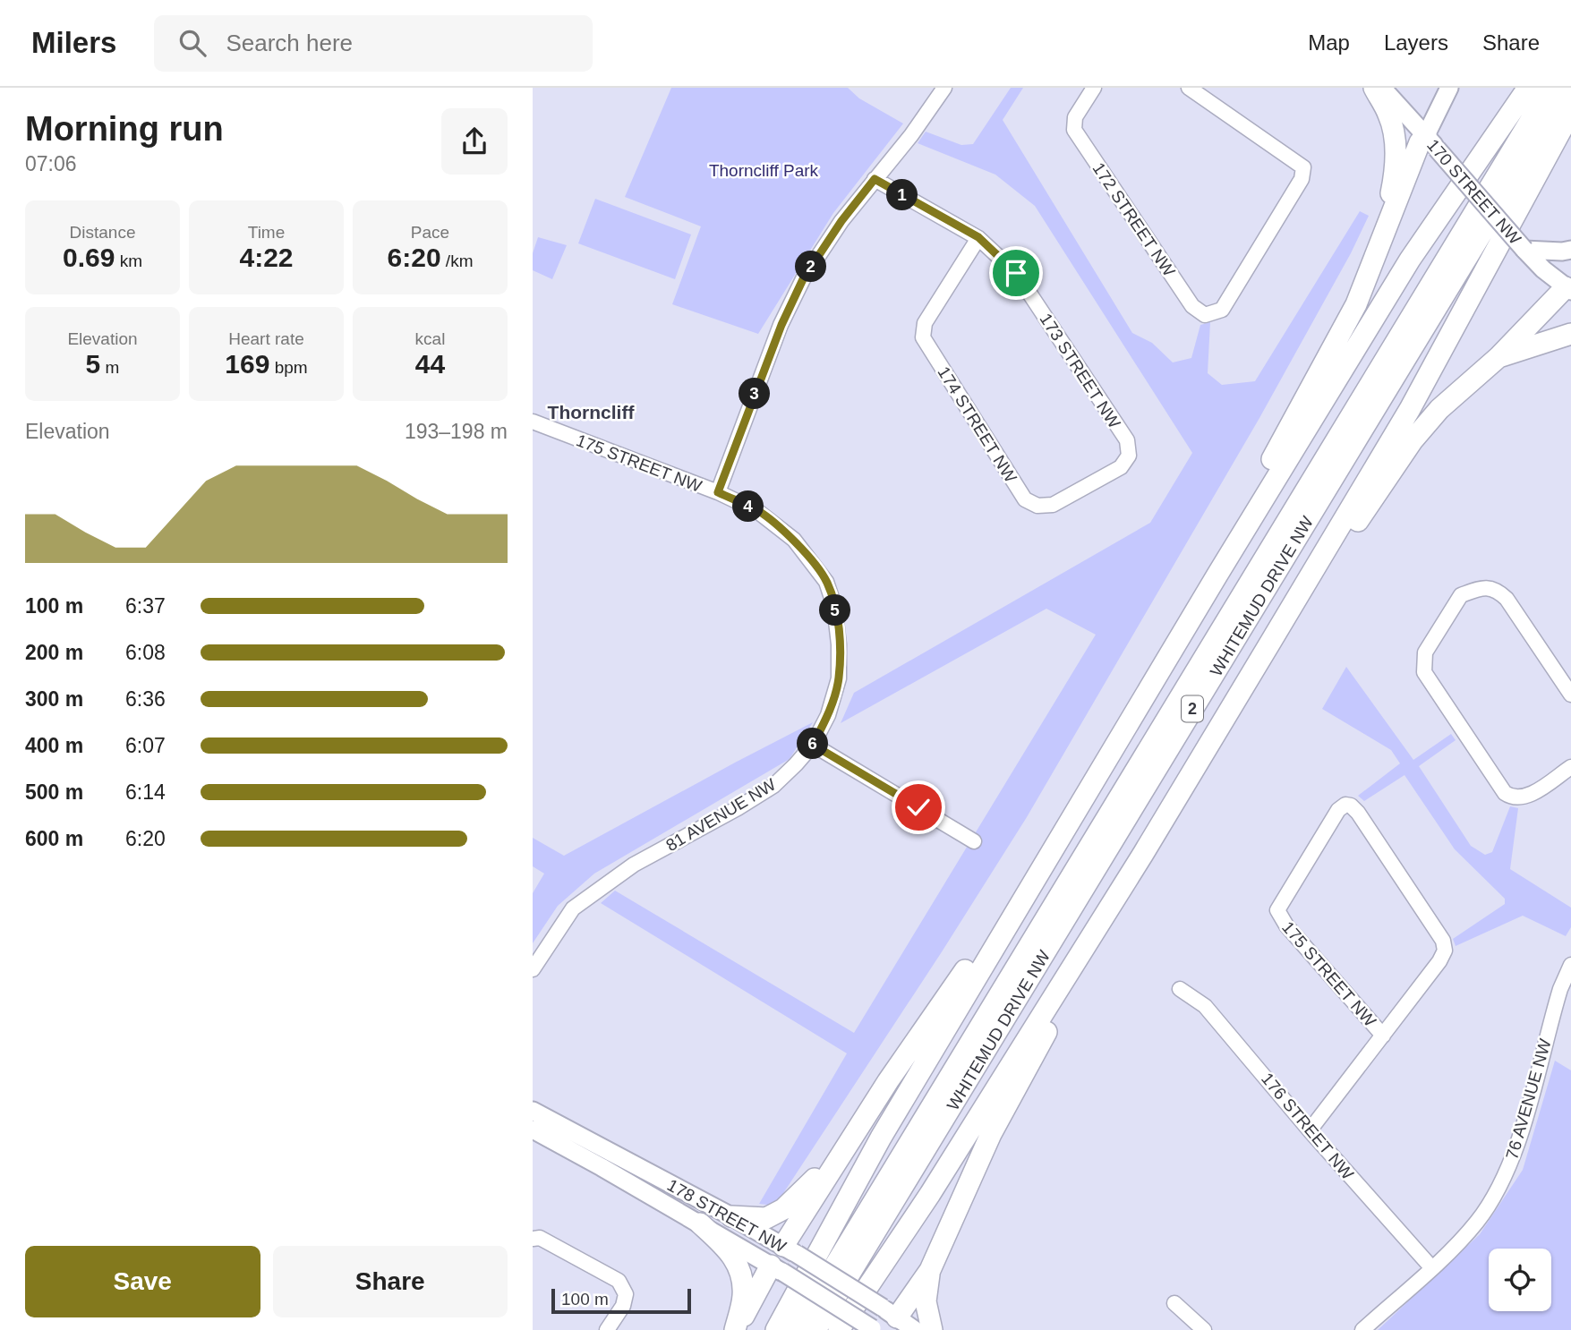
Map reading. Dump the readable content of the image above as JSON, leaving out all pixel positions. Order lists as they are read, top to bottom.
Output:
{
  "streets": {
    "highway": ["WHITEMUD DRIVE NW", "2"],
    "main road": ["170 STREET NW", "178 STREET NW"],
    "street": [
      "172 STREET NW",
      "173 STREET NW",
      "174 STREET NW",
      "175 STREET NW",
      "81 AVENUE NW",
      "76 AVENUE NW",
      "176 STREET NW"
    ]
  },
  "crossings": [
    ["173 STREET NW", "174 STREET NW"],
    ["175 STREET NW", "81 AVENUE NW"],
    ["76 AVENUE NW", "176 STREET NW"]
  ],
  "districts": ["Thorncliff"],
  "parks": ["Thorncliff Park"],
  "scale_bar": "100 m",
  "page": {
    "header": "Milers",
    "search": "Search here",
    "nav": ["Map", "Layers", "Share"],
    "heading": ["Morning run", "07:06"],
    "pins": [
      "1",
      "2",
      "3",
      "4",
      "5",
      "6"
    ],
    "stats": [
      ["Distance", "0.69 km"],
      ["Time", "4:22"],
      ["Pace", "6:20 /km"],
      ["Elevation", "5 m"],
      ["Heart rate", "169 bpm"],
      ["kcal", "44"]
    ],
    "chart": ["Elevation", "193–198 m"],
    "list": [
      {
        "name": "100 m",
        "note": "6:37"
      },
      {
        "name": "200 m",
        "note": "6:08"
      },
      {
        "name": "300 m",
        "note": "6:36"
      },
      {
        "name": "400 m",
        "note": "6:07"
      },
      {
        "name": "500 m",
        "note": "6:14"
      },
      {
        "name": "600 m",
        "note": "6:20"
      }
    ],
    "buttons": ["Save", "Share"],
    "scale": "100 m"
  }
}
